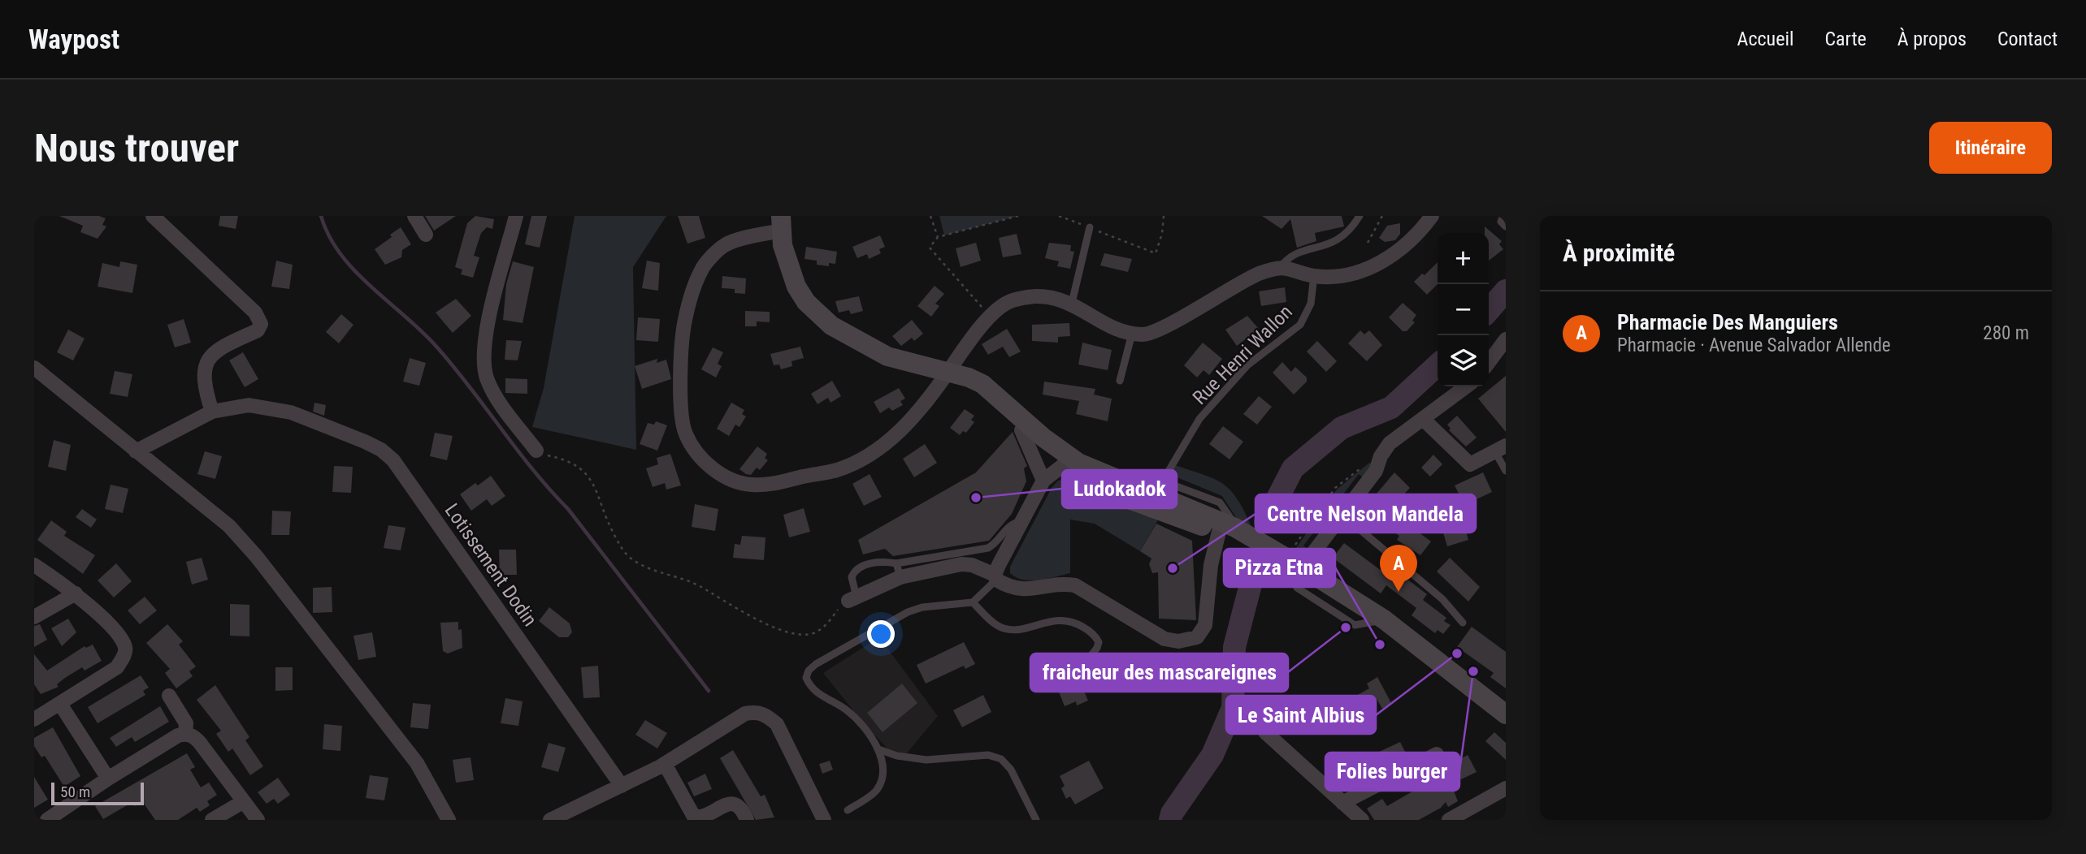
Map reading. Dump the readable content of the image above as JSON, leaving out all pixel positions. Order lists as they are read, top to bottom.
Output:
{
  "streets": {
    "street": ["Lotissement Dodin"],
    "lane": ["Rue Henri Wallon"]
  },
  "places": [
    "Ludokadok",
    "Centre Nelson Mandela",
    "fraicheur des mascareignes",
    "Pizza Etna",
    "Le Saint Albius",
    "Folies burger"
  ],
  "scale_bar": "50 m",
  "page": {
    "header": "Waypost",
    "nav": [
      "Accueil",
      "Carte",
      "À propos",
      "Contact"
    ],
    "buttons": "Itinéraire",
    "title": "Nous trouver",
    "heading": "À proximité",
    "map_buttons": ["+", "−"],
    "list": [
      {
        "mark": "A",
        "name": "Pharmacie Des Manguiers",
        "note": "Pharmacie · Avenue Salvador Allende",
        "value": "280 m"
      }
    ],
    "pins": "A",
    "scale": "50 m"
  }
}
